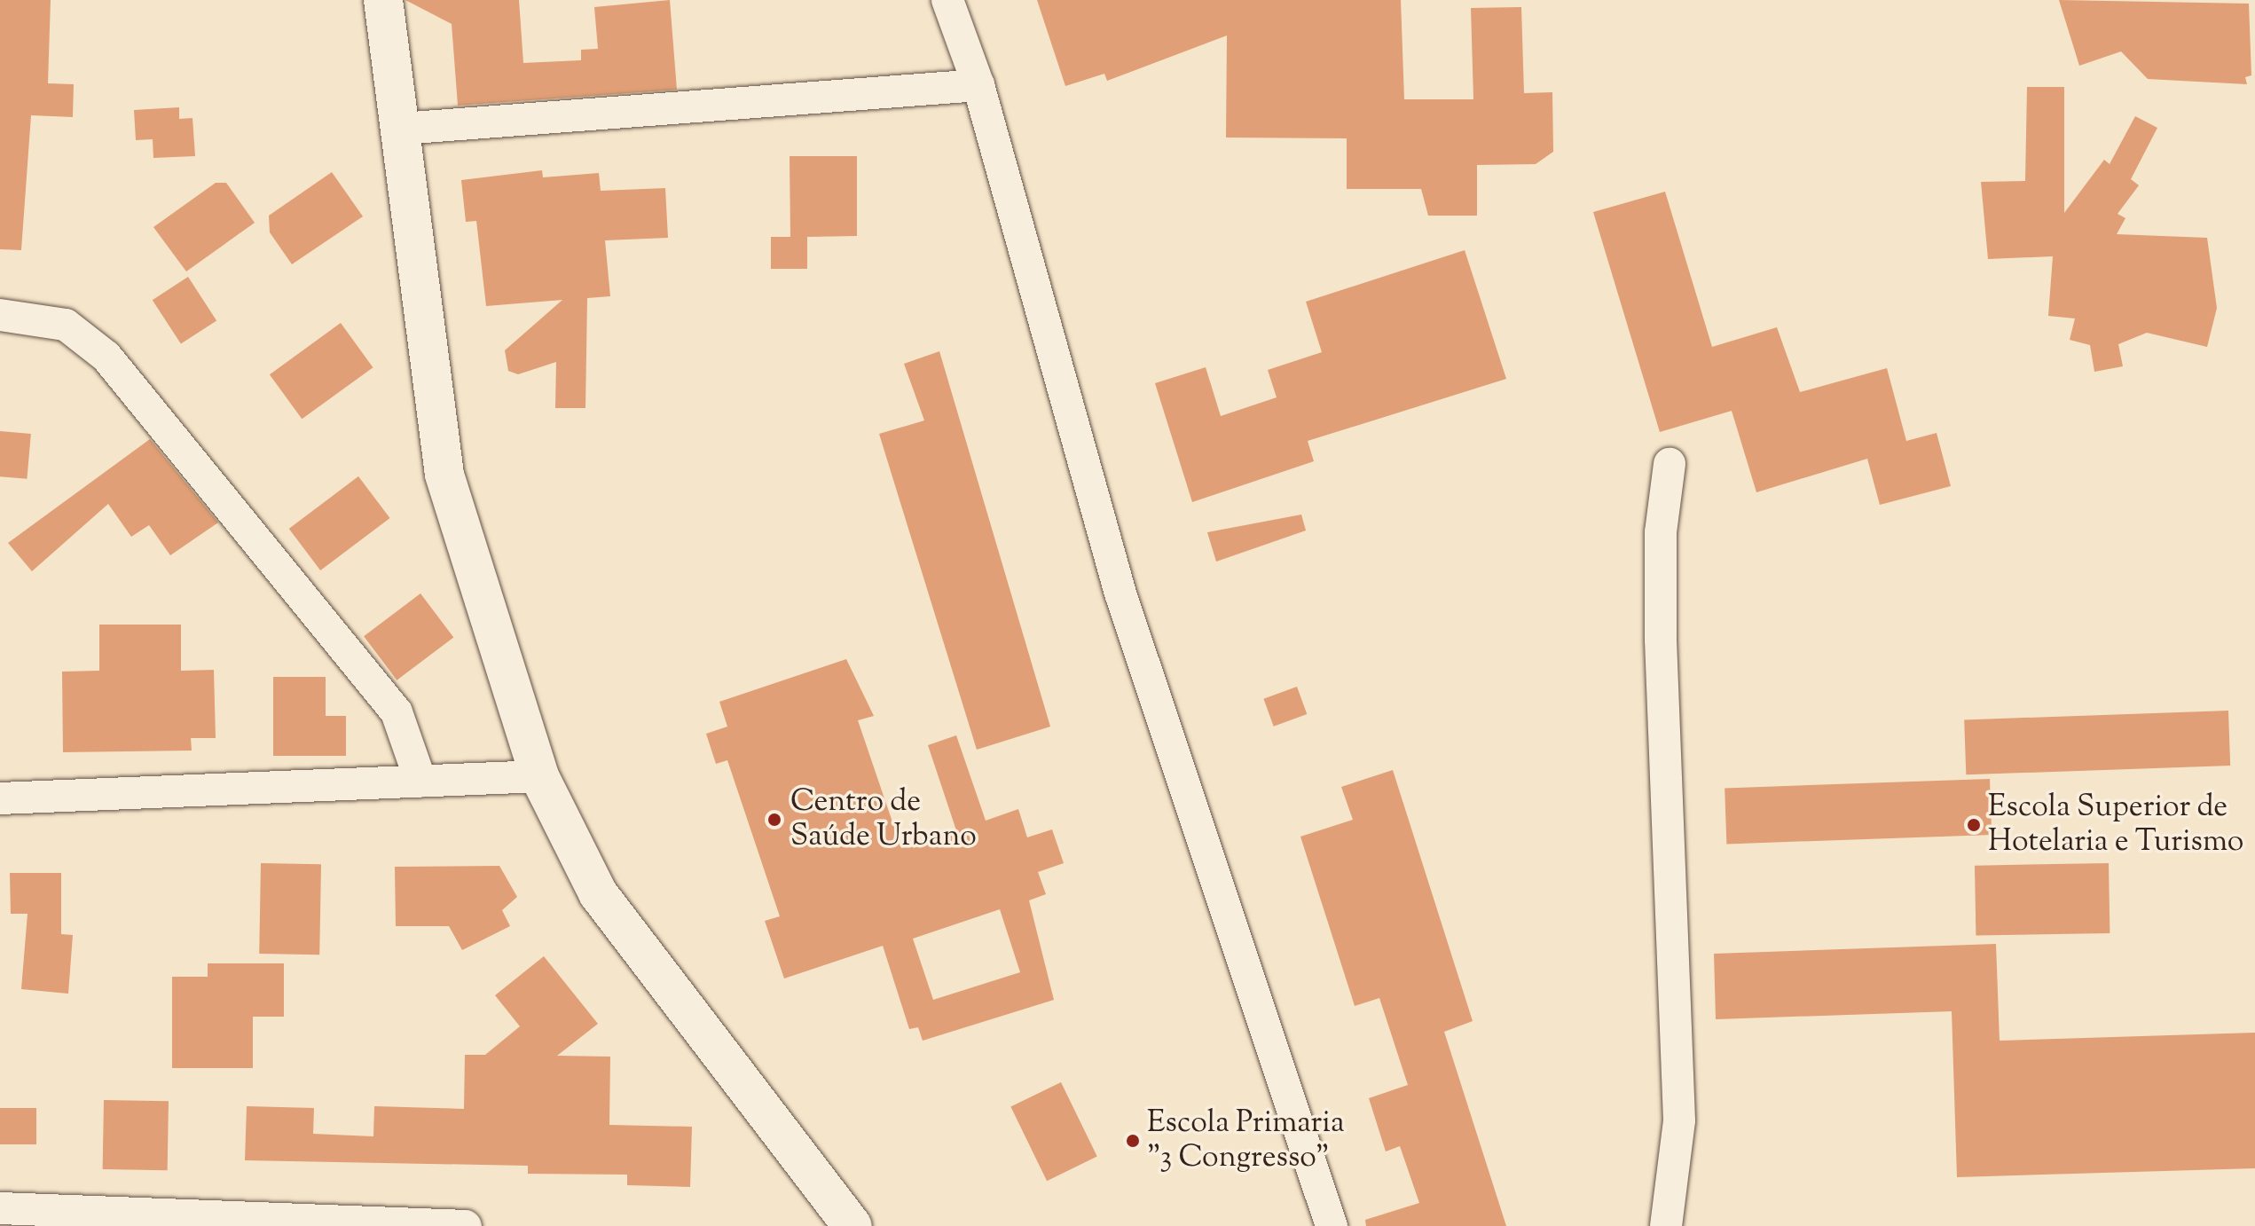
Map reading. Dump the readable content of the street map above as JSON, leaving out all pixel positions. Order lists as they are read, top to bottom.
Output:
{
  "places": ["Centro de Saúde Urbano", "Escola Superior de Hotelaria e Turismo", "Escola Primaria \"3 Congresso\""]
}
